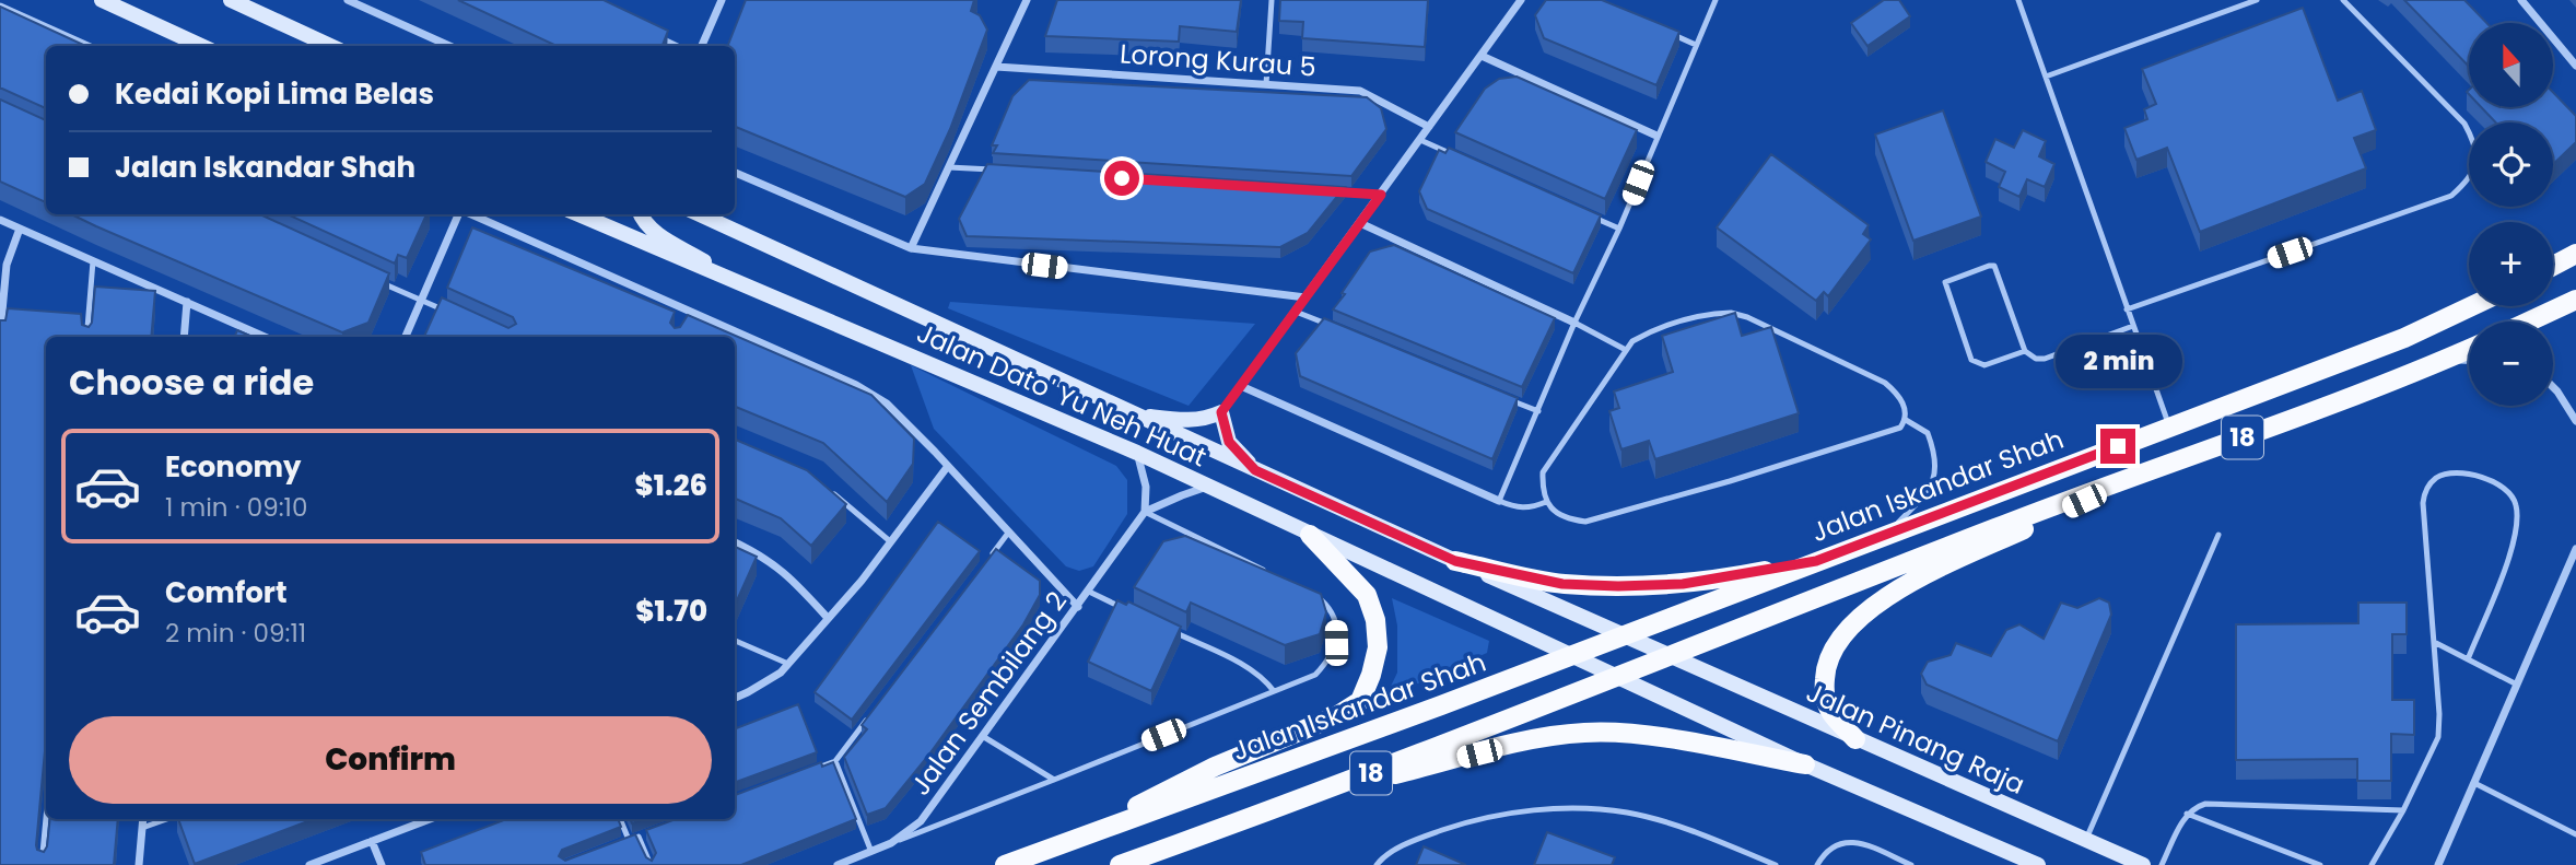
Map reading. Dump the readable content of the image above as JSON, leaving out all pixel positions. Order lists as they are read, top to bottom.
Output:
{
  "streets": {
    "main road": [
      "Jalan Dato' Yu Neh Huat",
      "18",
      "Jalan Iskandar Shah",
      "Jalan Pinang Raja"
    ],
    "street": ["Lorong Kurau 5", "Jalan Sembilang 2"]
  },
  "crossings": [
    ["Jalan Dato' Yu Neh Huat", "18"],
    ["Jalan Dato' Yu Neh Huat", "Jalan Iskandar Shah"],
    ["Jalan Dato' Yu Neh Huat", "Jalan Pinang Raja"],
    ["18", "Jalan Pinang Raja"],
    ["Jalan Iskandar Shah", "Jalan Pinang Raja"]
  ],
  "north": "top",
  "page": {
    "map_buttons": ["+", "−"],
    "banner": ["Kedai Kopi Lima Belas", "Jalan Iskandar Shah"],
    "bubble": "2 min",
    "heading": "Choose a ride",
    "list": [
      {
        "name": "Economy",
        "note": "1 min · 09:10",
        "value": "$1.26"
      },
      {
        "name": "Comfort",
        "note": "2 min · 09:11",
        "value": "$1.70"
      }
    ],
    "buttons": "Confirm"
  }
}
